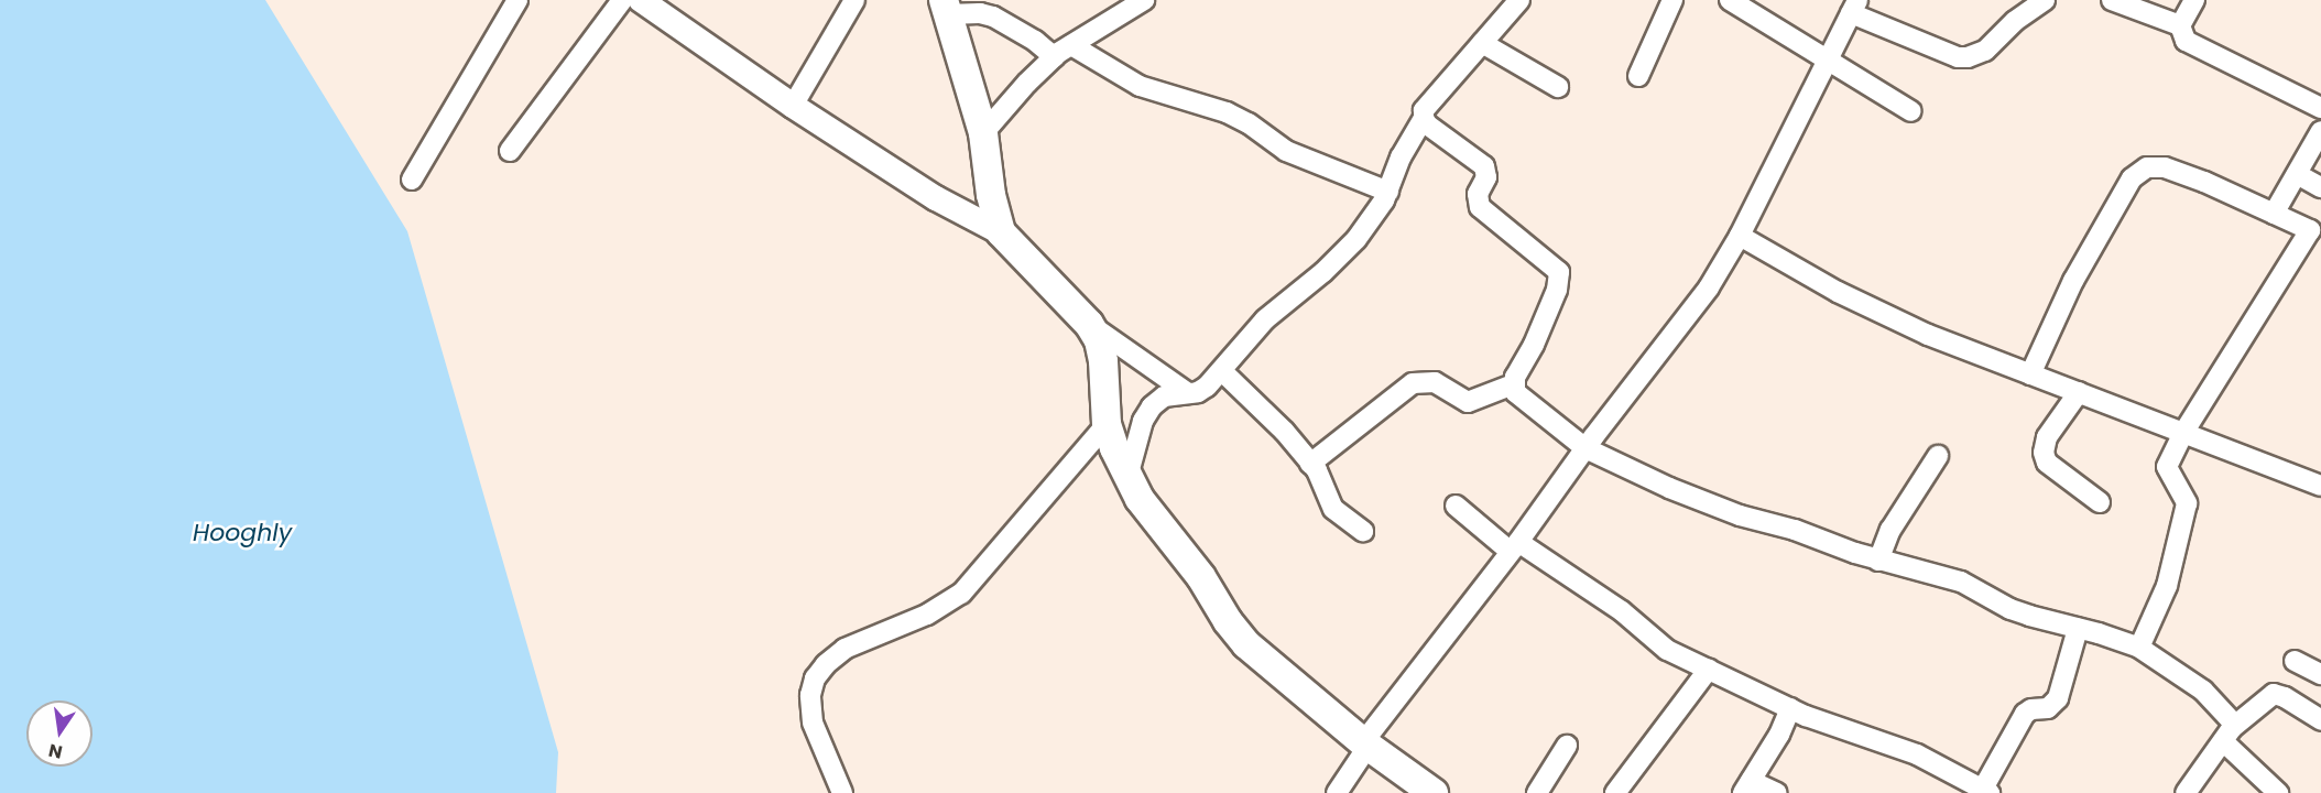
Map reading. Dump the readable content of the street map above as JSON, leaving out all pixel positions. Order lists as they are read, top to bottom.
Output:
{
  "water": ["Hooghly"],
  "north": "bottom"
}
